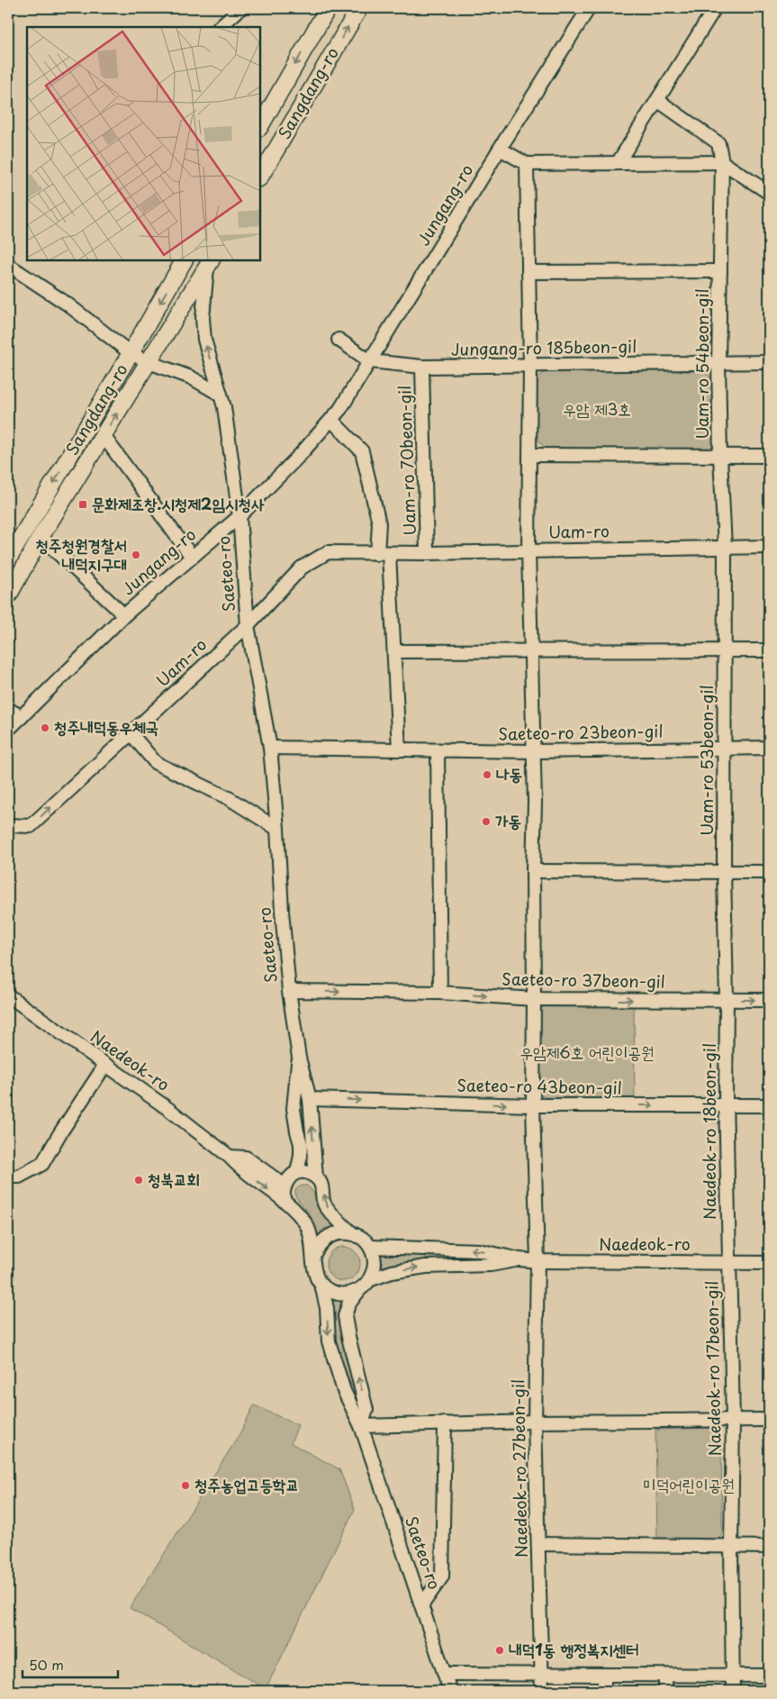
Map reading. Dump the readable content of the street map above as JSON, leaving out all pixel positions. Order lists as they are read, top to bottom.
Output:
{
  "streets": {
    "main road": ["Sangdang-ro"],
    "street": [
      "Jungang-ro",
      "Jungang-ro 185beon-gil",
      "Uam-ro 54beon-gil",
      "Uam-ro 70beon-gil",
      "Uam-ro",
      "Saeteo-ro",
      "Saeteo-ro 23beon-gil",
      "Uam-ro 53beon-gil",
      "Saeteo-ro 37beon-gil",
      "Naedeok-ro",
      "Saeteo-ro 43beon-gil",
      "Naedeok-ro 18beon-gil",
      "Naedeok-ro 17beon-gil",
      "Naedeok-ro 27beon-gil"
    ]
  },
  "crossings": [
    ["Sangdang-ro", "Jungang-ro"],
    ["Sangdang-ro", "Saeteo-ro"],
    ["Jungang-ro", "Jungang-ro 185beon-gil"],
    ["Jungang-ro", "Saeteo-ro"],
    ["Jungang-ro 185beon-gil", "Uam-ro 54beon-gil"],
    ["Jungang-ro 185beon-gil", "Uam-ro 70beon-gil"],
    ["Jungang-ro 185beon-gil", "Naedeok-ro 27beon-gil"],
    ["Uam-ro 54beon-gil", "Uam-ro"],
    ["Uam-ro 54beon-gil", "Uam-ro 53beon-gil"],
    ["Uam-ro 54beon-gil", "Naedeok-ro 27beon-gil"],
    ["Uam-ro 70beon-gil", "Uam-ro"],
    ["Uam-ro", "Saeteo-ro"],
    ["Uam-ro", "Uam-ro 53beon-gil"],
    ["Uam-ro", "Naedeok-ro 27beon-gil"],
    ["Saeteo-ro", "Saeteo-ro 23beon-gil"],
    ["Saeteo-ro", "Saeteo-ro 37beon-gil"],
    ["Saeteo-ro", "Naedeok-ro"],
    ["Saeteo-ro 23beon-gil", "Uam-ro 53beon-gil"],
    ["Saeteo-ro 23beon-gil", "Naedeok-ro 27beon-gil"],
    ["Uam-ro 53beon-gil", "Saeteo-ro 37beon-gil"],
    ["Uam-ro 53beon-gil", "Naedeok-ro 18beon-gil"],
    ["Saeteo-ro 37beon-gil", "Naedeok-ro 18beon-gil"],
    ["Saeteo-ro 37beon-gil", "Naedeok-ro 27beon-gil"],
    ["Naedeok-ro", "Naedeok-ro 18beon-gil"],
    ["Naedeok-ro", "Naedeok-ro 17beon-gil"],
    ["Naedeok-ro", "Naedeok-ro 27beon-gil"],
    ["Saeteo-ro 43beon-gil", "Naedeok-ro 18beon-gil"],
    ["Saeteo-ro 43beon-gil", "Naedeok-ro 27beon-gil"],
    ["Naedeok-ro 18beon-gil", "Naedeok-ro 17beon-gil"]
  ],
  "one_way": ["Saeteo-ro 37beon-gil", "Saeteo-ro 43beon-gil"],
  "parks": ["우암 제3호", "우암제6호 어린이공원", "미덕어린이공원"],
  "places": {
    "transit": ["문화제조창.시청제2임시청사"],
    "other": [
      "청주청원경찰서 내덕지구대",
      "청주내덕동우체국",
      "나동",
      "가동",
      "청북교회",
      "청주농업고등학교",
      "내덕1동 행정복지센터"
    ]
  },
  "scale_bar": "50 m"
}
